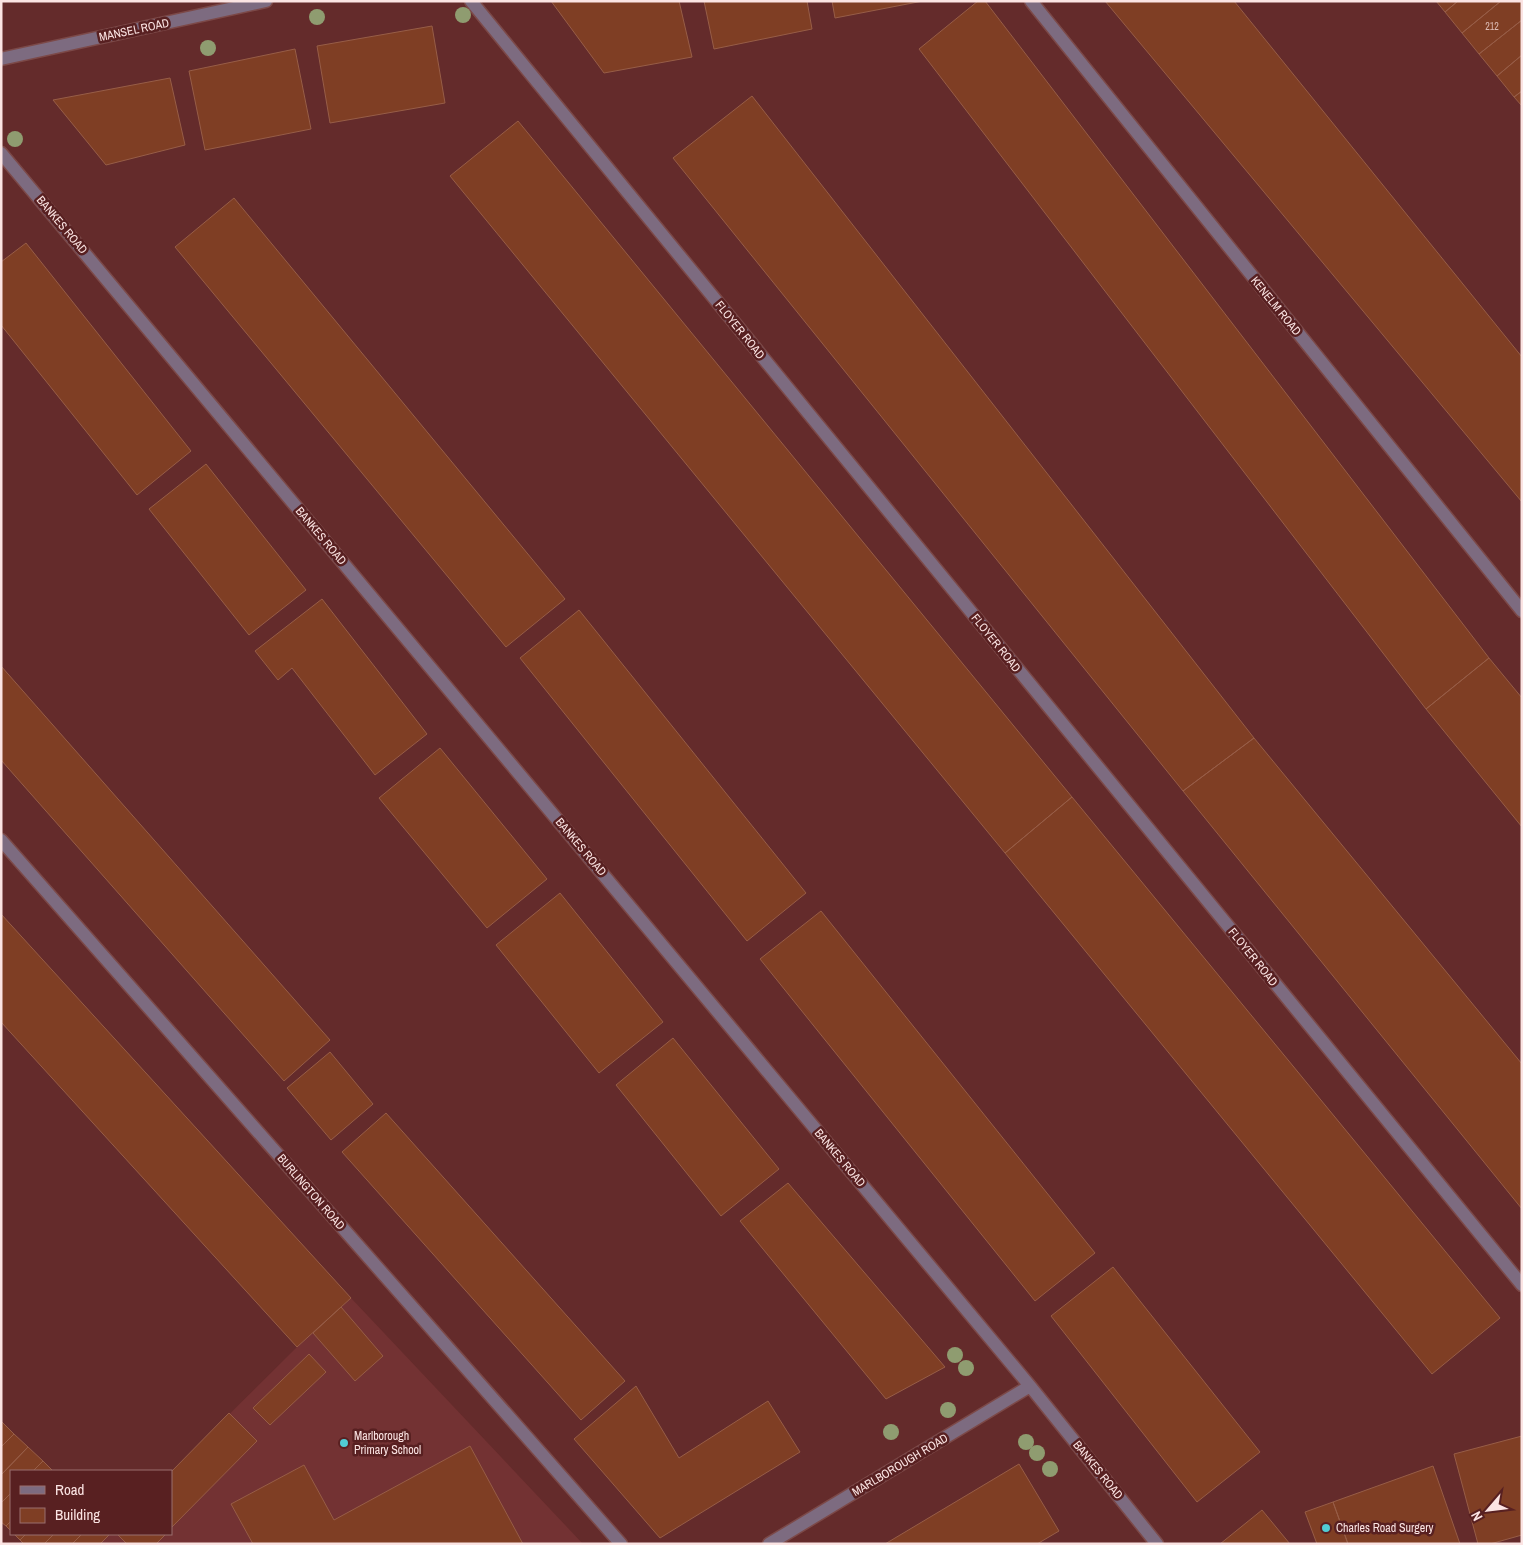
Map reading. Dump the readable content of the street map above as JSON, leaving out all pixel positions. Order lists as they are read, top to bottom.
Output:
{
  "streets": {
    "street": [
      "MANSEL ROAD",
      "BANKES ROAD",
      "KENELM ROAD",
      "FLOYER ROAD",
      "BURLINGTON ROAD",
      "MARLBOROUGH ROAD"
    ]
  },
  "crossings": [
    ["BANKES ROAD", "MARLBOROUGH ROAD"]
  ],
  "places": ["Marlborough Primary School", "Charles Road Surgery"],
  "house_numbers": ["212"],
  "legend": ["Road", "Building"],
  "north": "bottom left"
}
